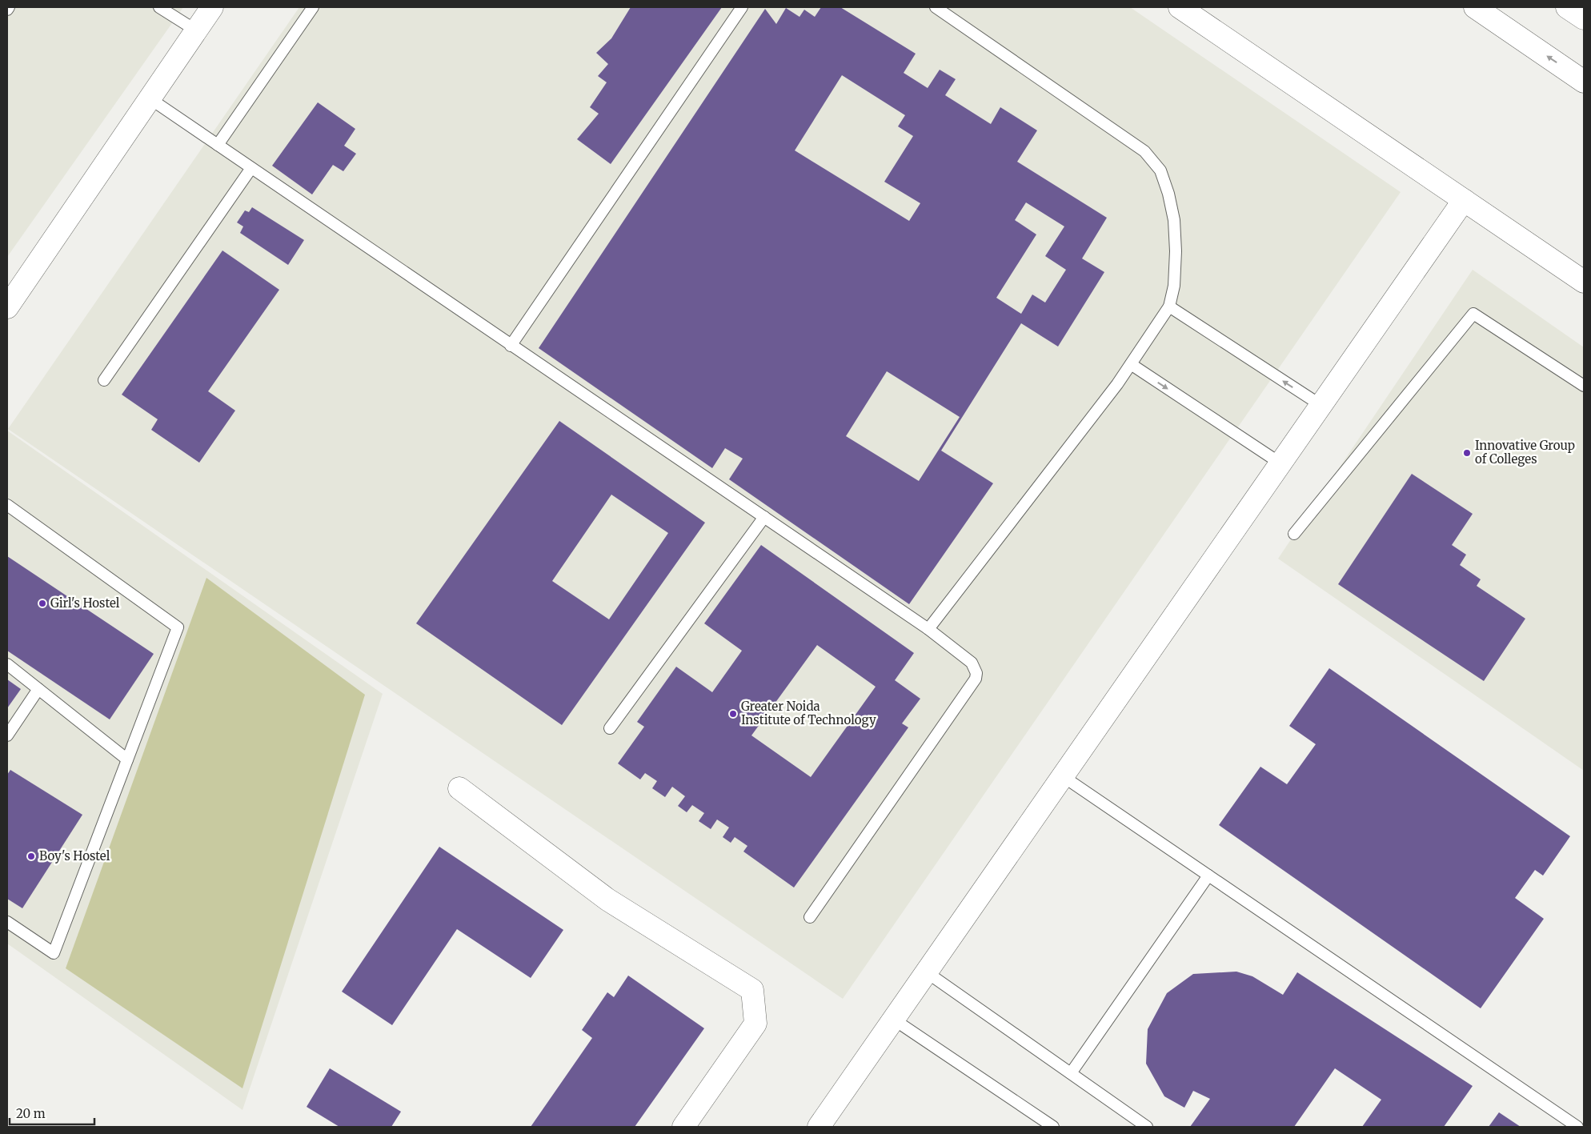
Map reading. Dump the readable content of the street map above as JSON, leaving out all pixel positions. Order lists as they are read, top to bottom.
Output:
{
  "places": [
    "Innovative Group of Colleges",
    "Girl's Hostel",
    "Greater Noida Institute of Technology",
    "Boy's Hostel"
  ],
  "scale_bar": "20 m"
}
